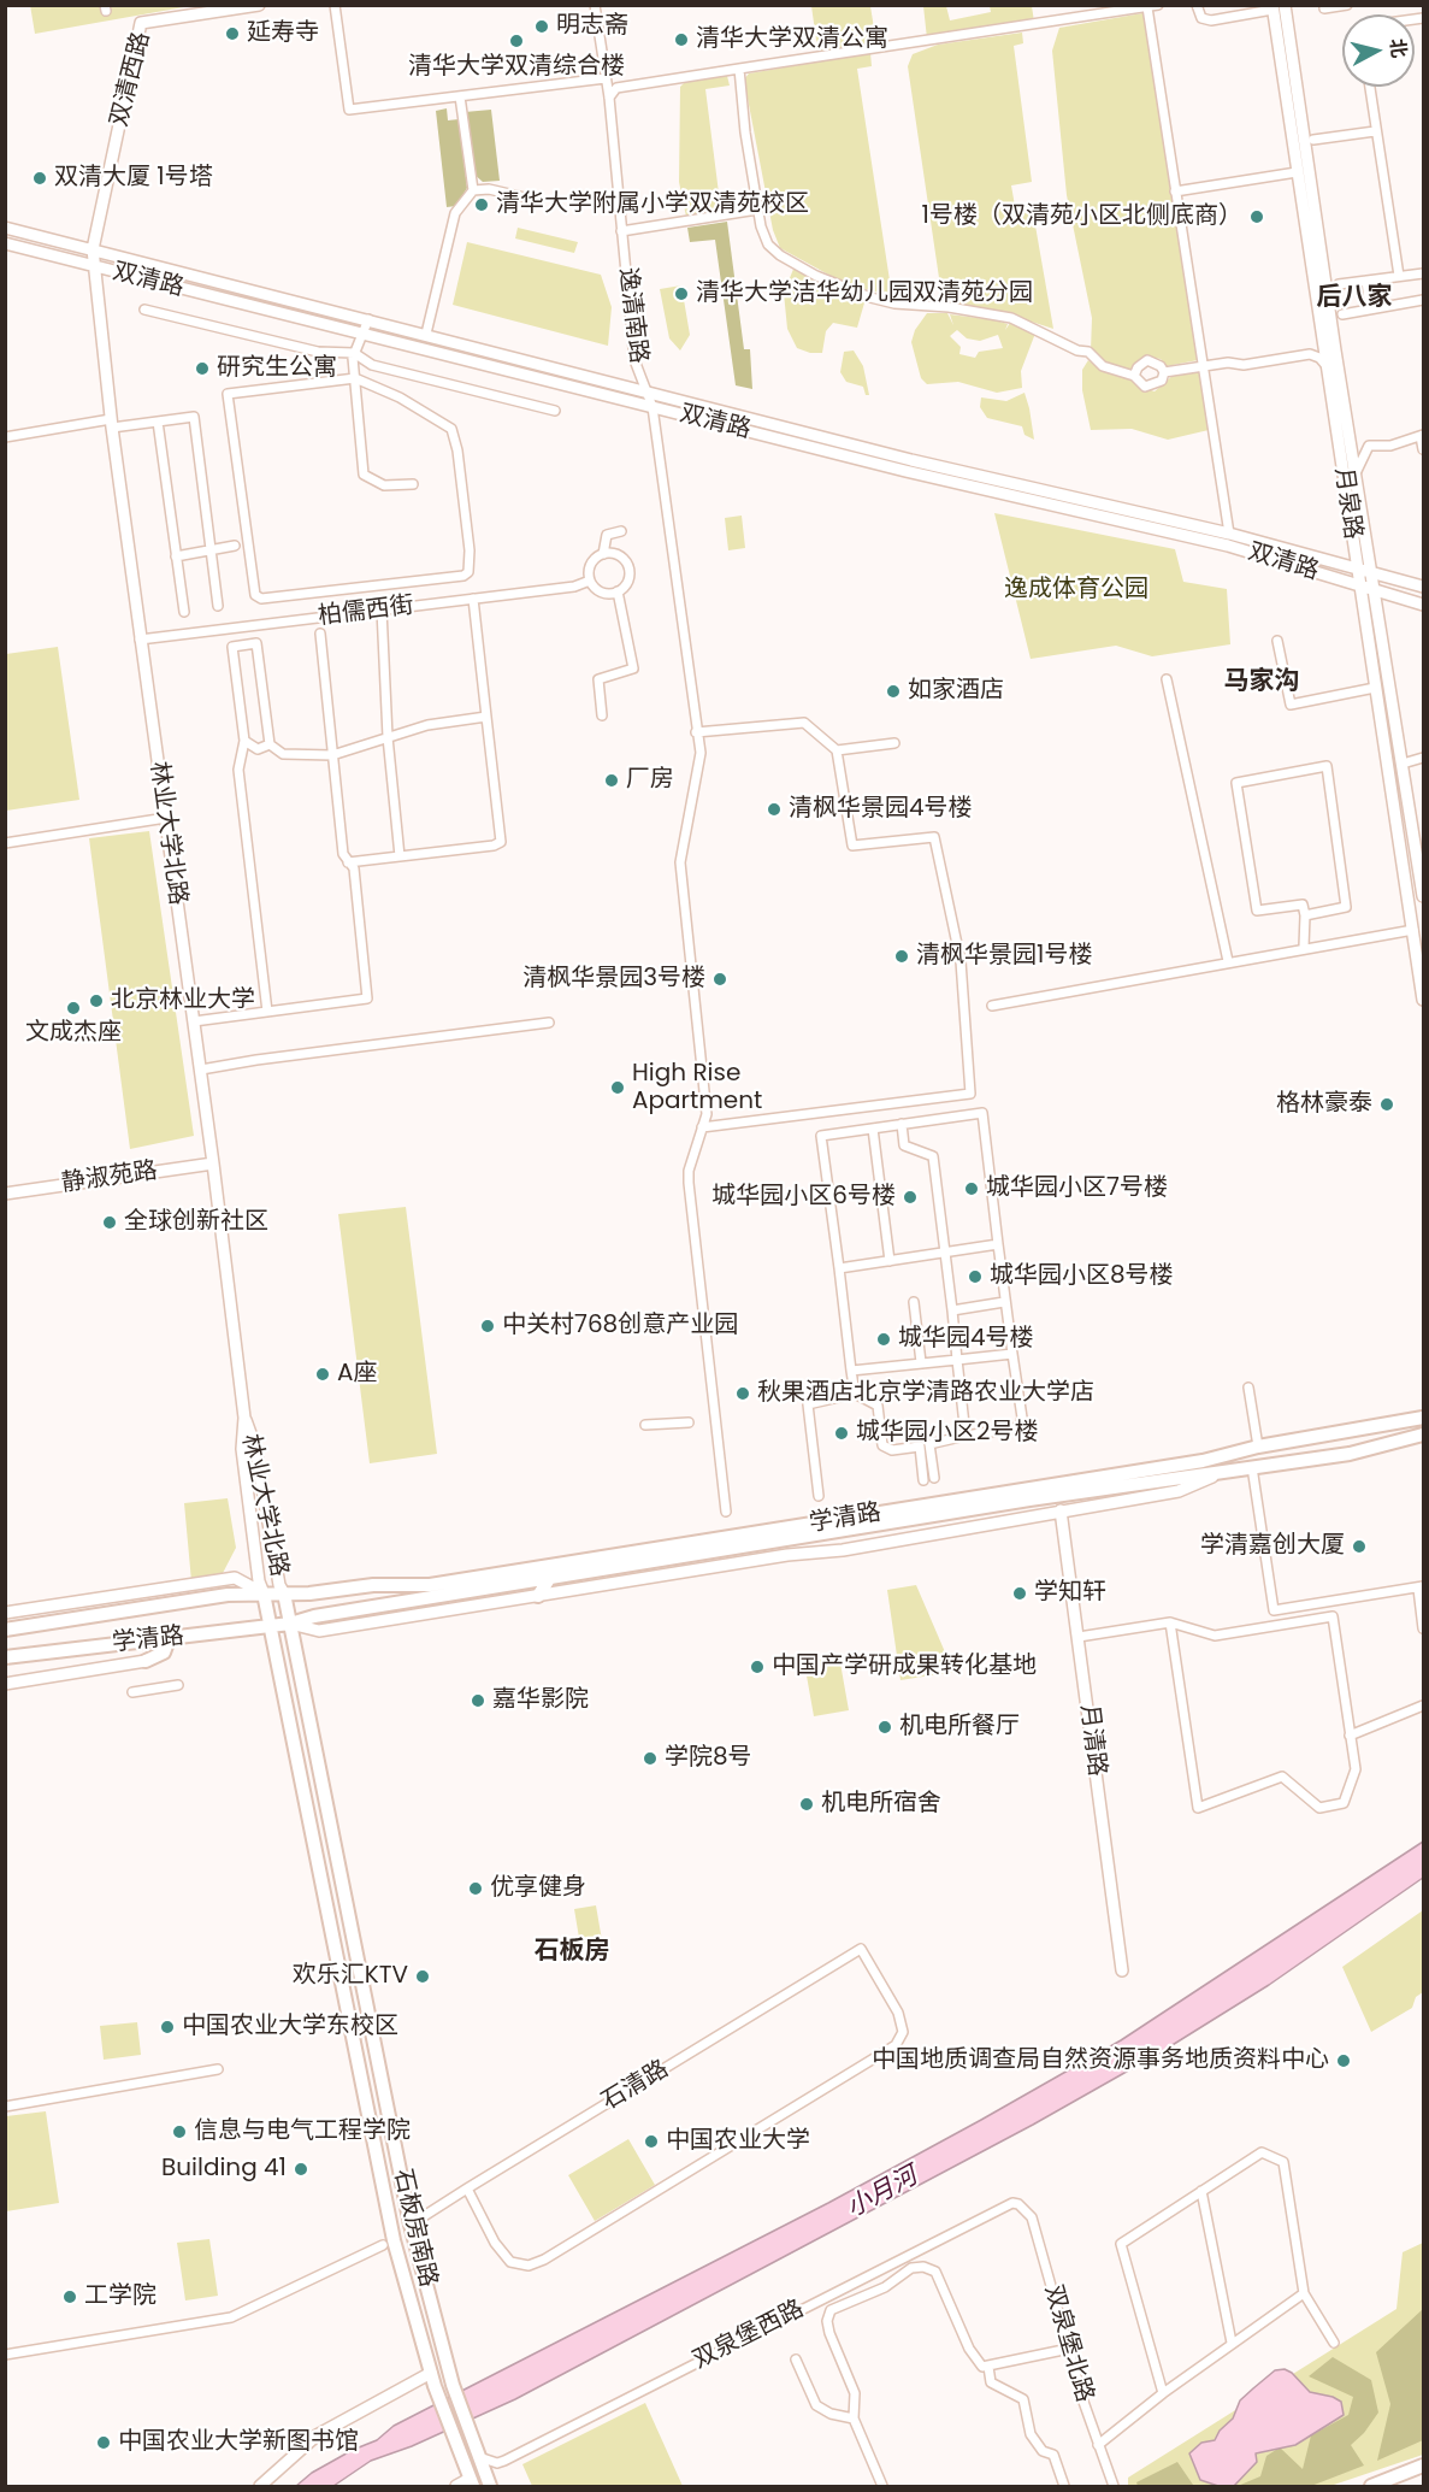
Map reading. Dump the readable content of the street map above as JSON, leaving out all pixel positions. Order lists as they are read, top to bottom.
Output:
{
  "streets": {
    "main road": [
      "双清西路",
      "双清路",
      "月泉路",
      "林业大学北路",
      "静淑苑路",
      "学清路",
      "月清路",
      "石板房南路"
    ],
    "street": [
      "逸清南路",
      "柏儒西街",
      "石清路",
      "双泉堡西路",
      "双泉堡北路"
    ]
  },
  "crossings": [
    ["双清西路", "双清路"],
    ["双清西路", "林业大学北路"],
    ["双清路", "逸清南路"],
    ["双清路", "月泉路"],
    ["双清路", "林业大学北路"],
    ["柏儒西街", "林业大学北路"],
    ["林业大学北路", "静淑苑路"],
    ["林业大学北路", "学清路"],
    ["林业大学北路", "石板房南路"],
    ["学清路", "月清路"],
    ["学清路", "石板房南路"],
    ["石清路", "石板房南路"],
    ["石板房南路", "双泉堡西路"],
    ["双泉堡西路", "双泉堡北路"]
  ],
  "districts": ["后八家", "马家沟", "石板房"],
  "water": ["小月河"],
  "parks": ["逸成体育公园"],
  "places": [
    "明志斋",
    "延寿寺",
    "清华大学双清公寓",
    "清华大学双清综合楼",
    "双清大厦 1号塔",
    "清华大学附属小学双清苑校区",
    "1号楼（双清苑小区北侧底商）",
    "清华大学洁华幼儿园双清苑分园",
    "研究生公寓",
    "如家酒店",
    "厂房",
    "清枫华景园4号楼",
    "清枫华景园1号楼",
    "清枫华景园3号楼",
    "北京林业大学",
    "文成杰座",
    "High Rise Apartment",
    "格林豪泰",
    "城华园小区7号楼",
    "城华园小区6号楼",
    "全球创新社区",
    "城华园小区8号楼",
    "中关村768创意产业园",
    "城华园4号楼",
    "A座",
    "秋果酒店北京学清路农业大学店",
    "城华园小区2号楼",
    "学清嘉创大厦",
    "学知轩",
    "中国产学研成果转化基地",
    "嘉华影院",
    "机电所餐厅",
    "学院8号",
    "机电所宿舍",
    "优享健身",
    "欢乐汇KTV",
    "中国农业大学东校区",
    "中国地质调查局自然资源事务地质资料中心",
    "信息与电气工程学院",
    "中国农业大学",
    "Building 41",
    "工学院",
    "中国农业大学新图书馆"
  ],
  "north": "right"
}
